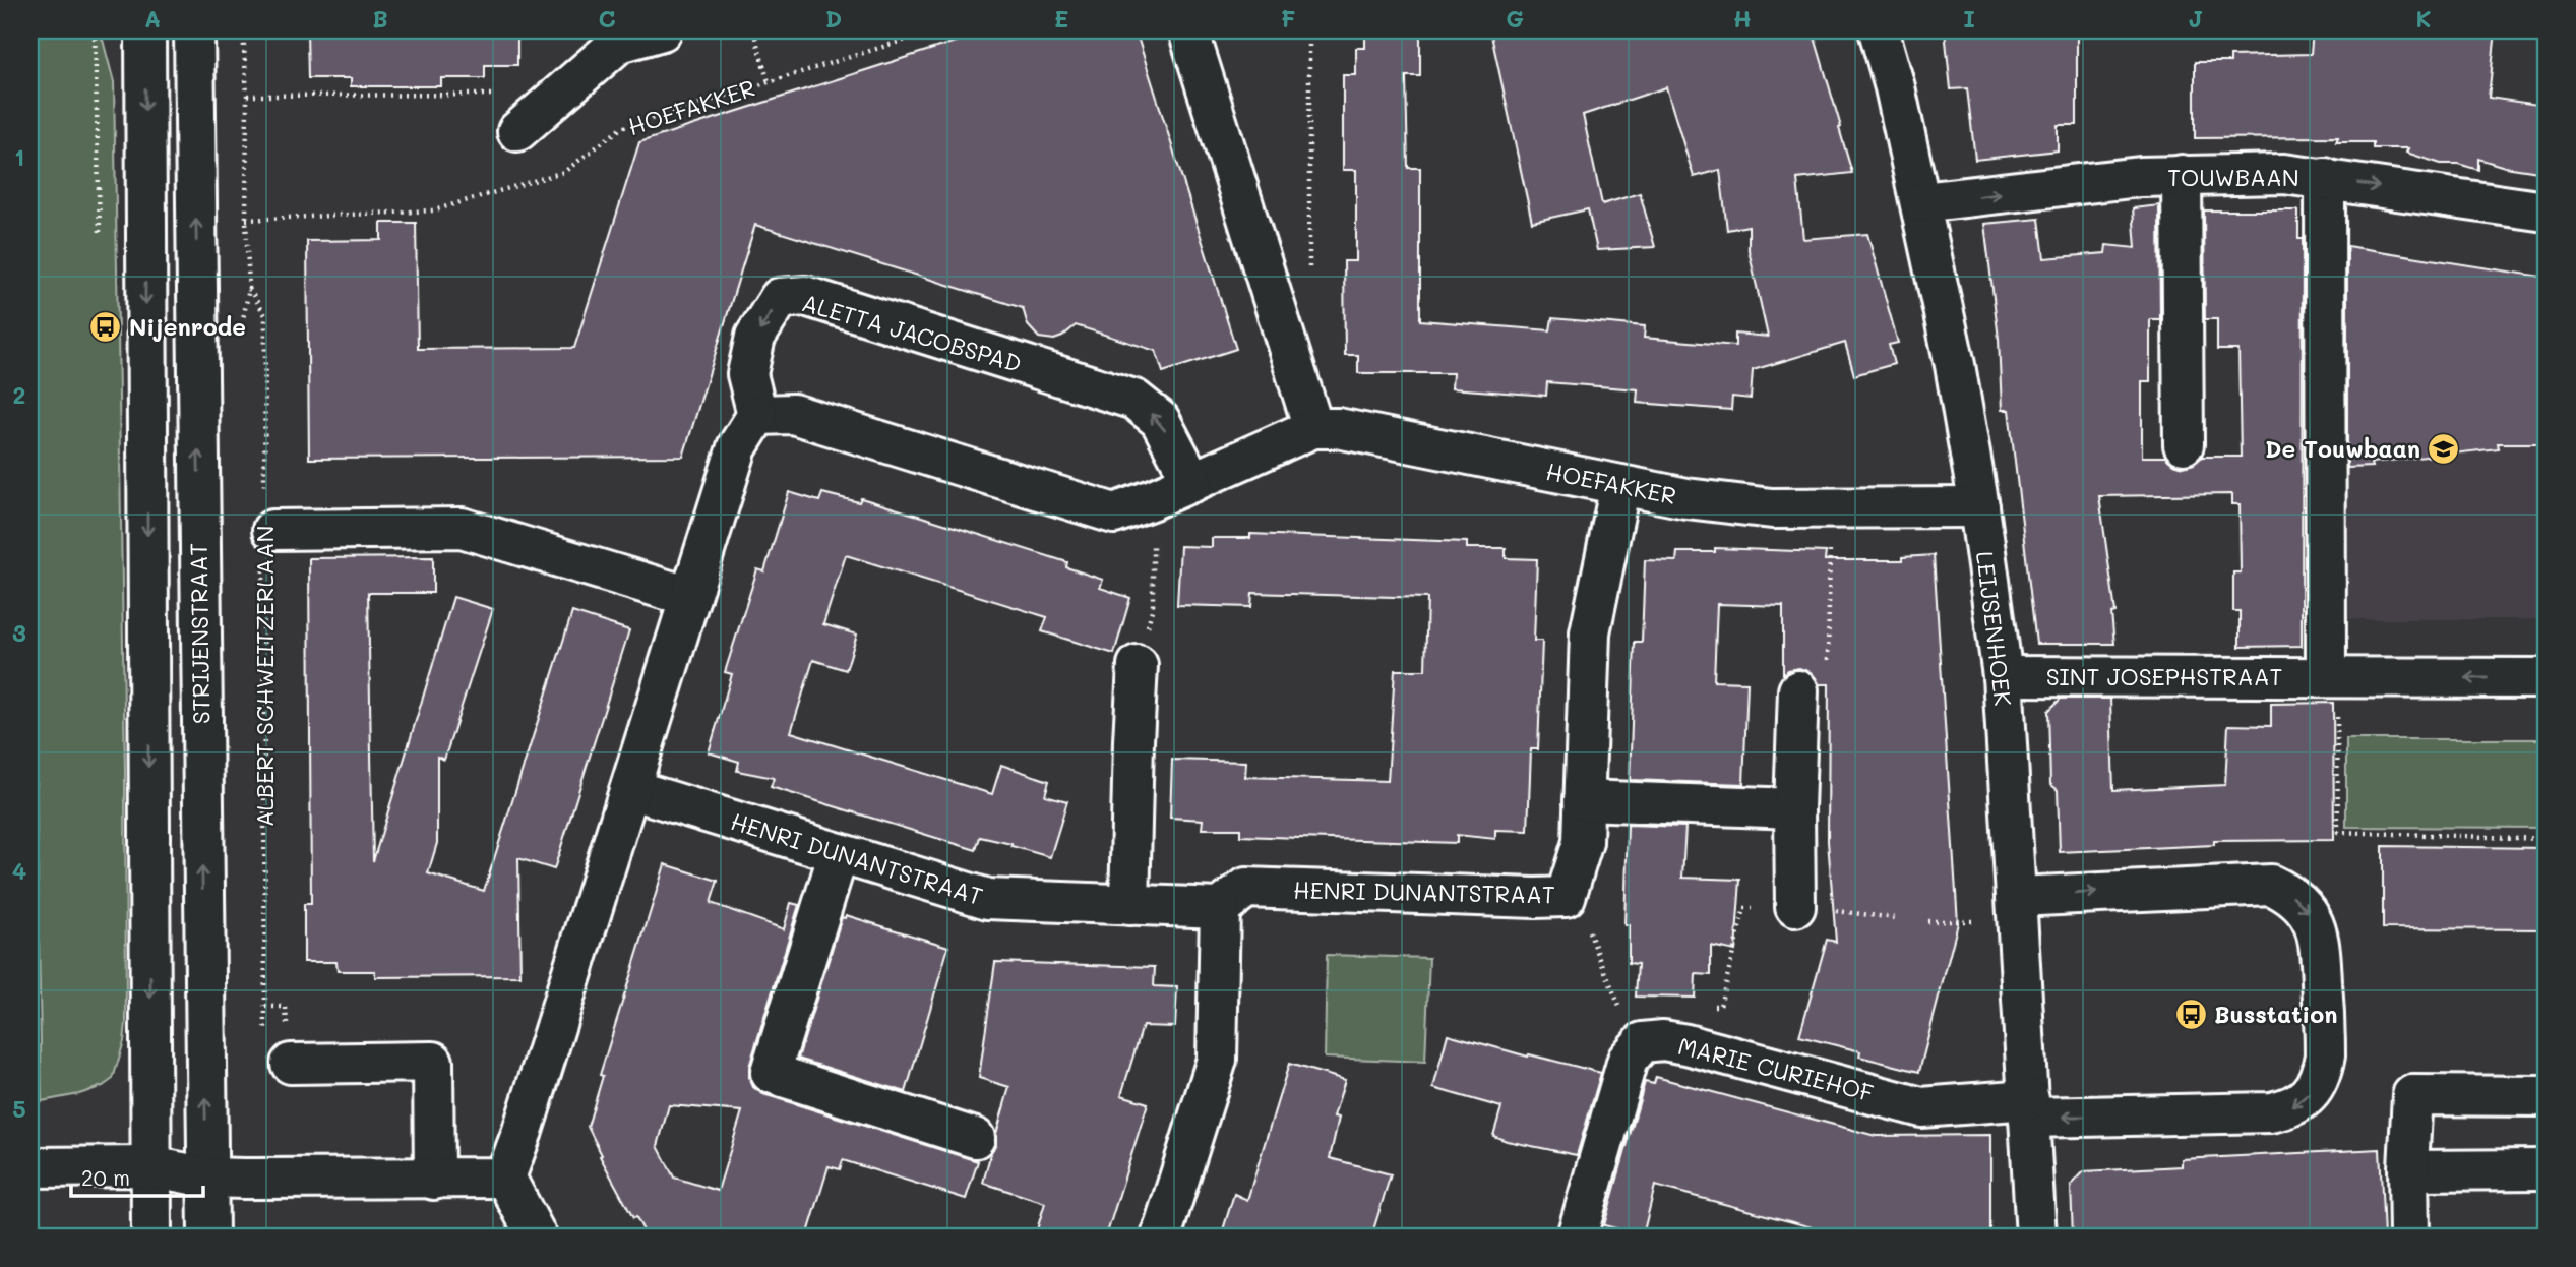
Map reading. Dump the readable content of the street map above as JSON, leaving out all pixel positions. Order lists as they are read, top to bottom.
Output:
{
  "streets": {
    "street": [
      "HOEFAKKER",
      "TOUWBAAN",
      "ALETTA JACOBSPAD",
      "LEIJSENHOEK",
      "STRIJENSTRAAT",
      "ALBERT SCHWEITZERLAAN",
      "SINT JOSEPHSTRAAT",
      "HENRI DUNANTSTRAAT",
      "MARIE CURIEHOF"
    ]
  },
  "crossings": [
    ["HOEFAKKER", "LEIJSENHOEK"],
    ["HOEFAKKER", "HENRI DUNANTSTRAAT"],
    ["TOUWBAAN", "LEIJSENHOEK"],
    ["LEIJSENHOEK", "SINT JOSEPHSTRAAT"],
    ["LEIJSENHOEK", "MARIE CURIEHOF"]
  ],
  "one_way": ["TOUWBAAN", "SINT JOSEPHSTRAAT"],
  "places": {
    "bus stop": ["Nijenrode", "Busstation"],
    "school or university": ["De Touwbaan"]
  },
  "scale_bar": "20 m",
  "grid": {
    "columns": [
      "A",
      "B",
      "C",
      "D",
      "E",
      "F",
      "G",
      "H",
      "I",
      "J",
      "K"
    ],
    "rows": [
      "1",
      "2",
      "3",
      "4",
      "5"
    ]
  }
}
